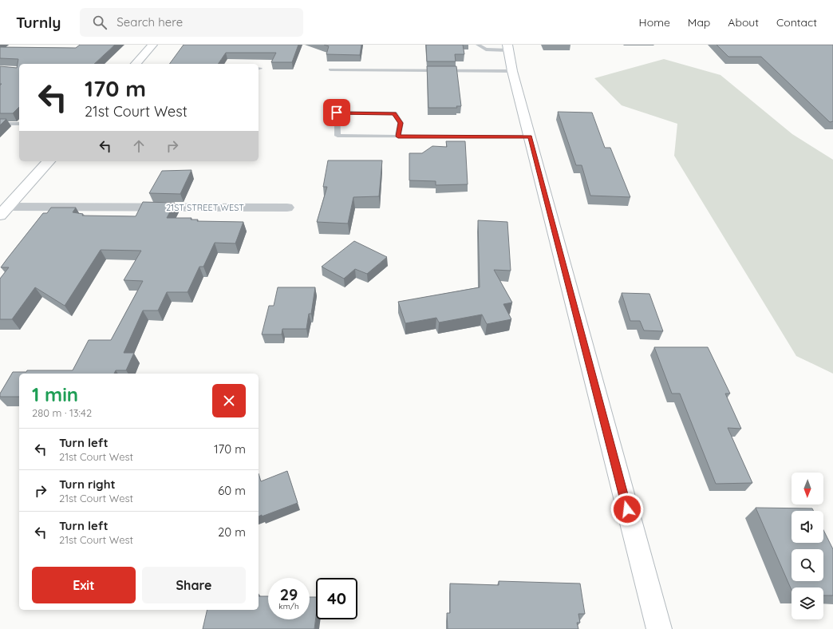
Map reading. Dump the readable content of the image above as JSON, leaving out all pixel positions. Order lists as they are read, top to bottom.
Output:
{
  "streets": {
    "street": ["21ST STREET WEST"]
  },
  "north": "bottom",
  "page": {
    "header": "Turnly",
    "search": "Search here",
    "nav": [
      "Home",
      "Map",
      "About",
      "Contact"
    ],
    "turn": ["170 m", "21st Court West"],
    "heading": ["1 min", "280 m · 13:42"],
    "list": [
      {
        "name": "Turn left",
        "note": "21st Court West",
        "value": "170 m"
      },
      {
        "name": "Turn right",
        "note": "21st Court West",
        "value": "60 m"
      },
      {
        "name": "Turn left",
        "note": "21st Court West",
        "value": "20 m"
      }
    ],
    "buttons": ["Exit", "Share"],
    "speed": "29 km/h",
    "limit": "40"
  }
}
